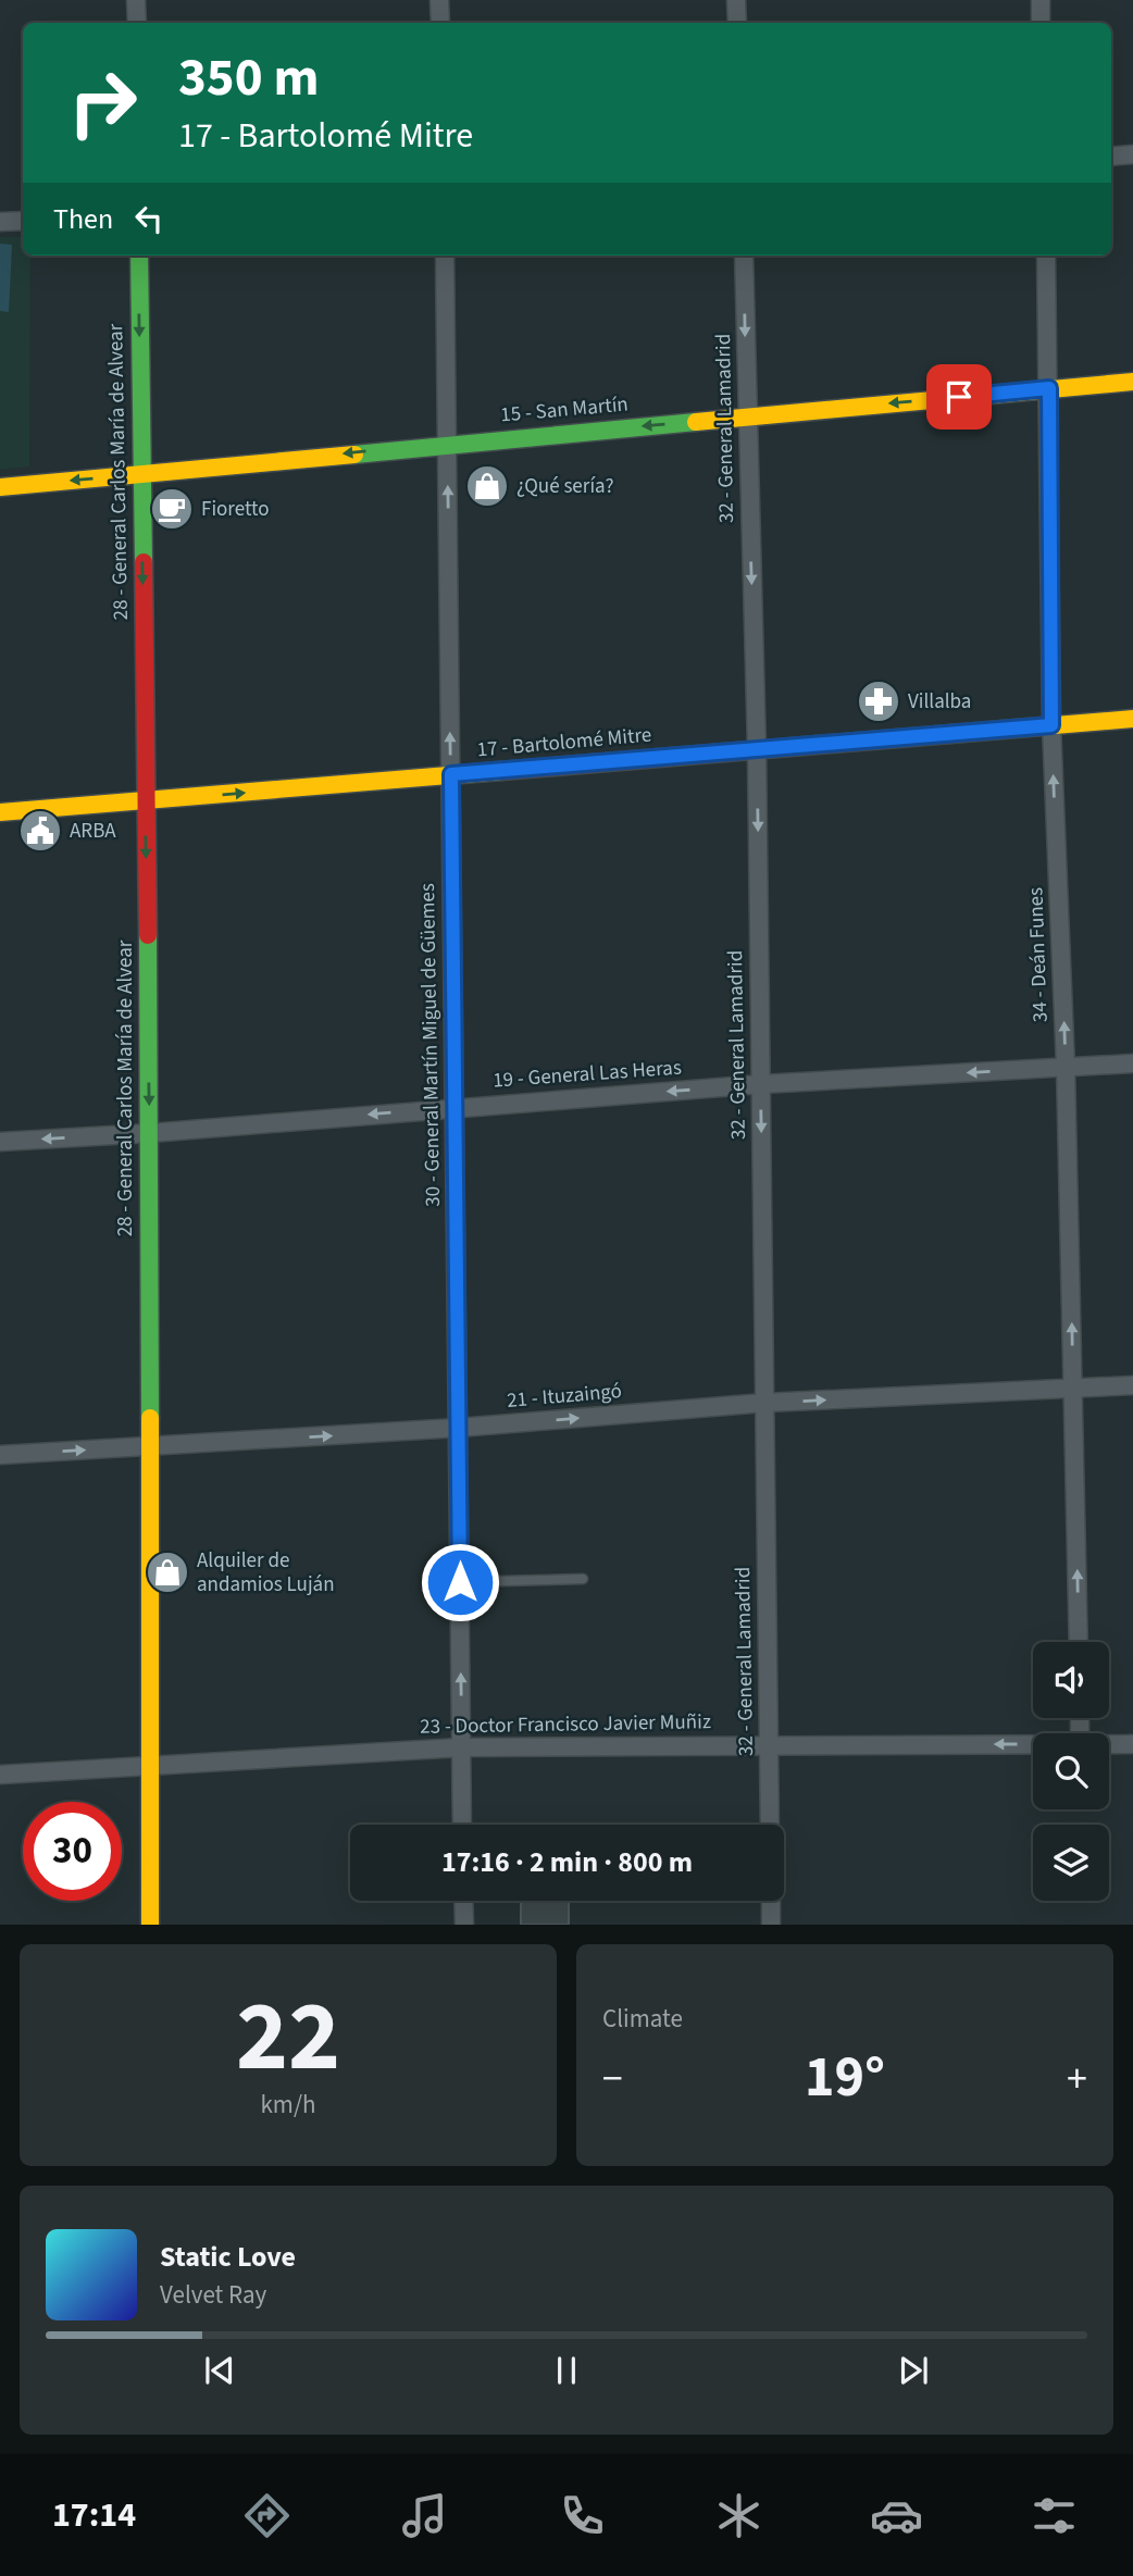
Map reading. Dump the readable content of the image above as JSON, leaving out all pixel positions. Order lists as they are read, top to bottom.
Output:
{
  "streets": {
    "street": [
      "15 - San Martín",
      "32 - General Lamadrid",
      "28 - General Carlos María de Alvear",
      "17 - Bartolomé Mitre",
      "34 - Deán Funes",
      "30 - General Martín Miguel de Güemes",
      "19 - General Las Heras",
      "21 - Ituzaingó",
      "23 - Doctor Francisco Javier Muñiz"
    ]
  },
  "crossings": [
    ["15 - San Martín", "32 - General Lamadrid"],
    ["15 - San Martín", "28 - General Carlos María de Alvear"],
    ["15 - San Martín", "34 - Deán Funes"],
    ["15 - San Martín", "30 - General Martín Miguel de Güemes"],
    ["32 - General Lamadrid", "17 - Bartolomé Mitre"],
    ["32 - General Lamadrid", "19 - General Las Heras"],
    ["32 - General Lamadrid", "21 - Ituzaingó"],
    ["32 - General Lamadrid", "23 - Doctor Francisco Javier Muñiz"],
    ["28 - General Carlos María de Alvear", "17 - Bartolomé Mitre"],
    ["28 - General Carlos María de Alvear", "19 - General Las Heras"],
    ["28 - General Carlos María de Alvear", "21 - Ituzaingó"],
    ["28 - General Carlos María de Alvear", "23 - Doctor Francisco Javier Muñiz"],
    ["17 - Bartolomé Mitre", "34 - Deán Funes"],
    ["17 - Bartolomé Mitre", "30 - General Martín Miguel de Güemes"],
    ["34 - Deán Funes", "19 - General Las Heras"],
    ["34 - Deán Funes", "21 - Ituzaingó"],
    ["30 - General Martín Miguel de Güemes", "19 - General Las Heras"],
    ["30 - General Martín Miguel de Güemes", "21 - Ituzaingó"],
    ["30 - General Martín Miguel de Güemes", "23 - Doctor Francisco Javier Muñiz"]
  ],
  "one_way": [
    "15 - San Martín",
    "32 - General Lamadrid",
    "28 - General Carlos María de Alvear",
    "34 - Deán Funes",
    "19 - General Las Heras",
    "21 - Ituzaingó"
  ],
  "places": {
    "shop": ["¿Qué sería?", "Alquiler de andamios Luján"],
    "cafe": ["Fioretto"],
    "pharmacy": ["Villalba"],
    "public building": ["ARBA"]
  },
  "page": {
    "turn": ["350 m", "17 - Bartolomé Mitre"],
    "then": "Then",
    "limit": "30",
    "trip": "17:16 · 2 min · 800 m",
    "tile": [
      ["22", "km/h"],
      "Climate"
    ],
    "heat": ["−", "19°", "+"],
    "song": ["Static Love", "Velvet Ray"],
    "tabs": "17:14"
  }
}
